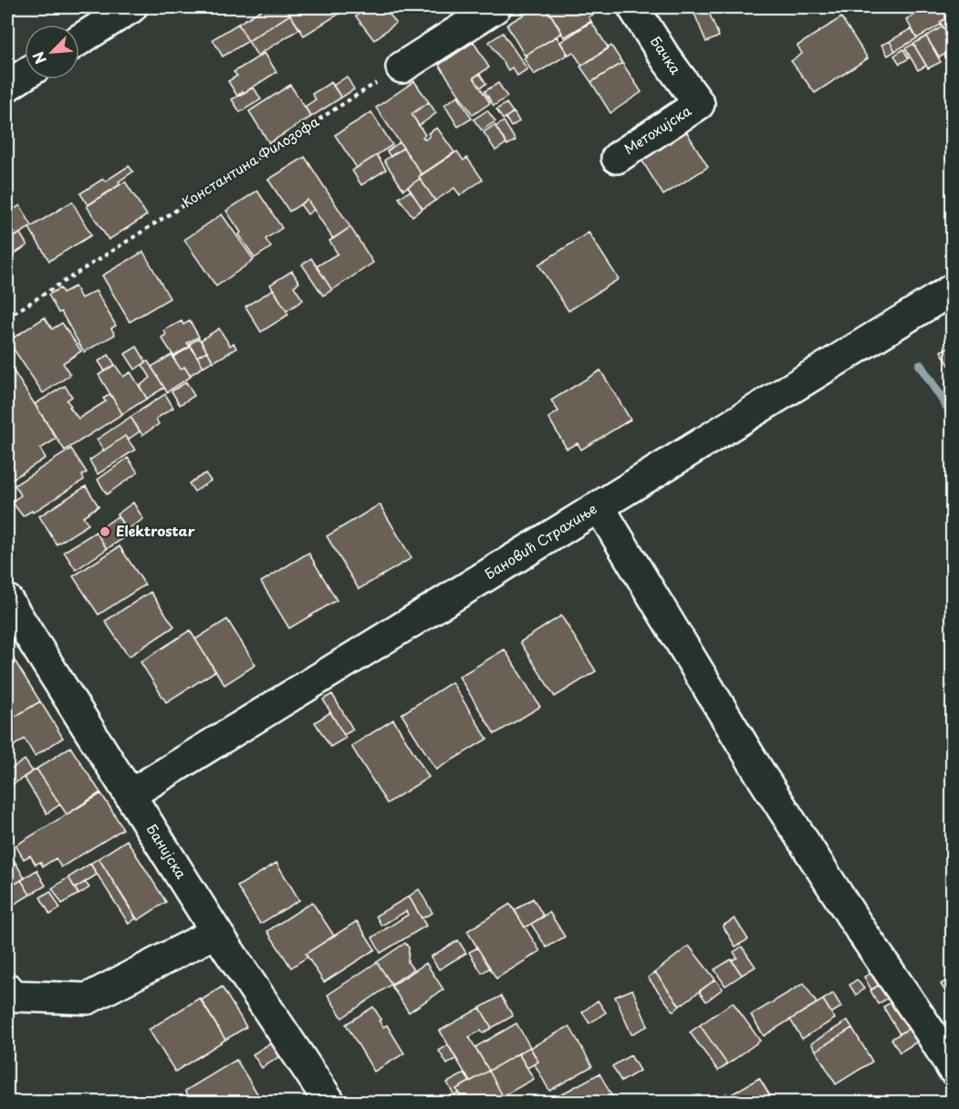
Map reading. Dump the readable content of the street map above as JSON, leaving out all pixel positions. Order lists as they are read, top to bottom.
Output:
{
  "streets": {
    "street": [
      "Бачка",
      "Метохијска",
      "Бановић Страхиње",
      "Банијска"
    ],
    "path": ["Константина Филозофа"]
  },
  "crossings": [
    ["Бачка", "Метохијска"],
    ["Бановић Страхиње", "Банијска"]
  ],
  "places": ["Elektrostar"],
  "north": "bottom left"
}
